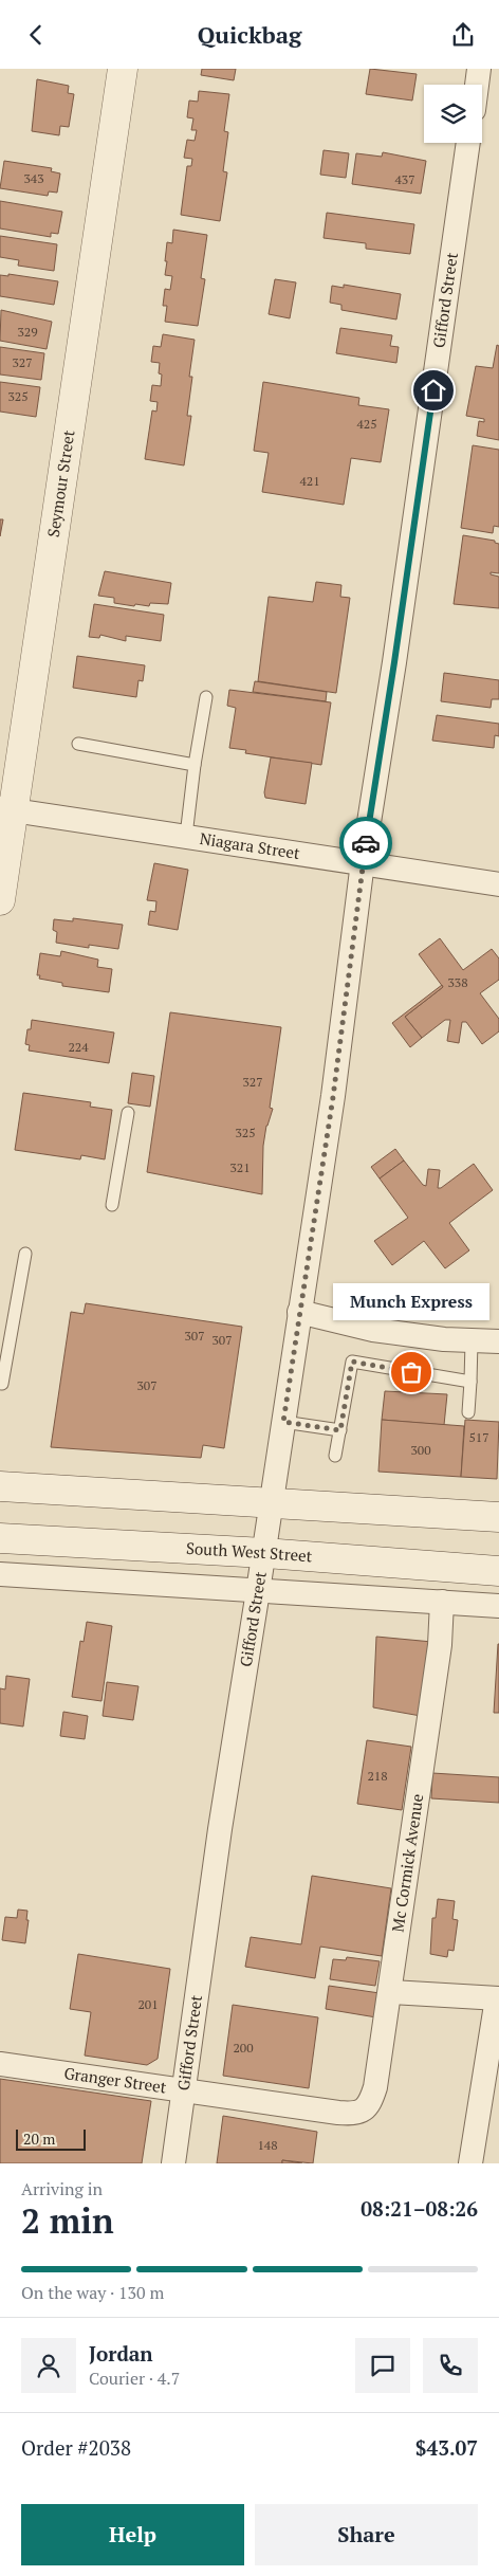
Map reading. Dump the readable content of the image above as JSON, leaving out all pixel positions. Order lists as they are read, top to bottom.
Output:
{
  "streets": {
    "main road": ["Seymour Street", "South West Street"],
    "street": [
      "Gifford Street",
      "Niagara Street",
      "Mc Cormick Avenue",
      "Granger Street"
    ]
  },
  "crossings": [
    ["Gifford Street", "Niagara Street"],
    ["Gifford Street", "South West Street"],
    ["Gifford Street", "Granger Street"],
    ["Seymour Street", "Niagara Street"],
    ["Mc Cormick Avenue", "Granger Street"]
  ],
  "places": ["Munch Express"],
  "house_numbers": [
    "343",
    "437",
    "329",
    "327",
    "325",
    "425",
    "421",
    "338",
    "224",
    "327",
    "325",
    "321",
    "307",
    "307",
    "307",
    "517",
    "300",
    "218",
    "201",
    "200",
    "148"
  ],
  "scale_bar": "20 m",
  "page": {
    "header": "Quickbag",
    "bubble": "Munch Express",
    "scale": "20 m",
    "heading": ["2 min", "Arriving in", "08:21–08:26"],
    "panel": [
      "Jordan",
      "Courier · 4.7",
      "Order #2038",
      "$43.07"
    ],
    "bar": "On the way · 130 m",
    "buttons": ["Help", "Share"]
  }
}
